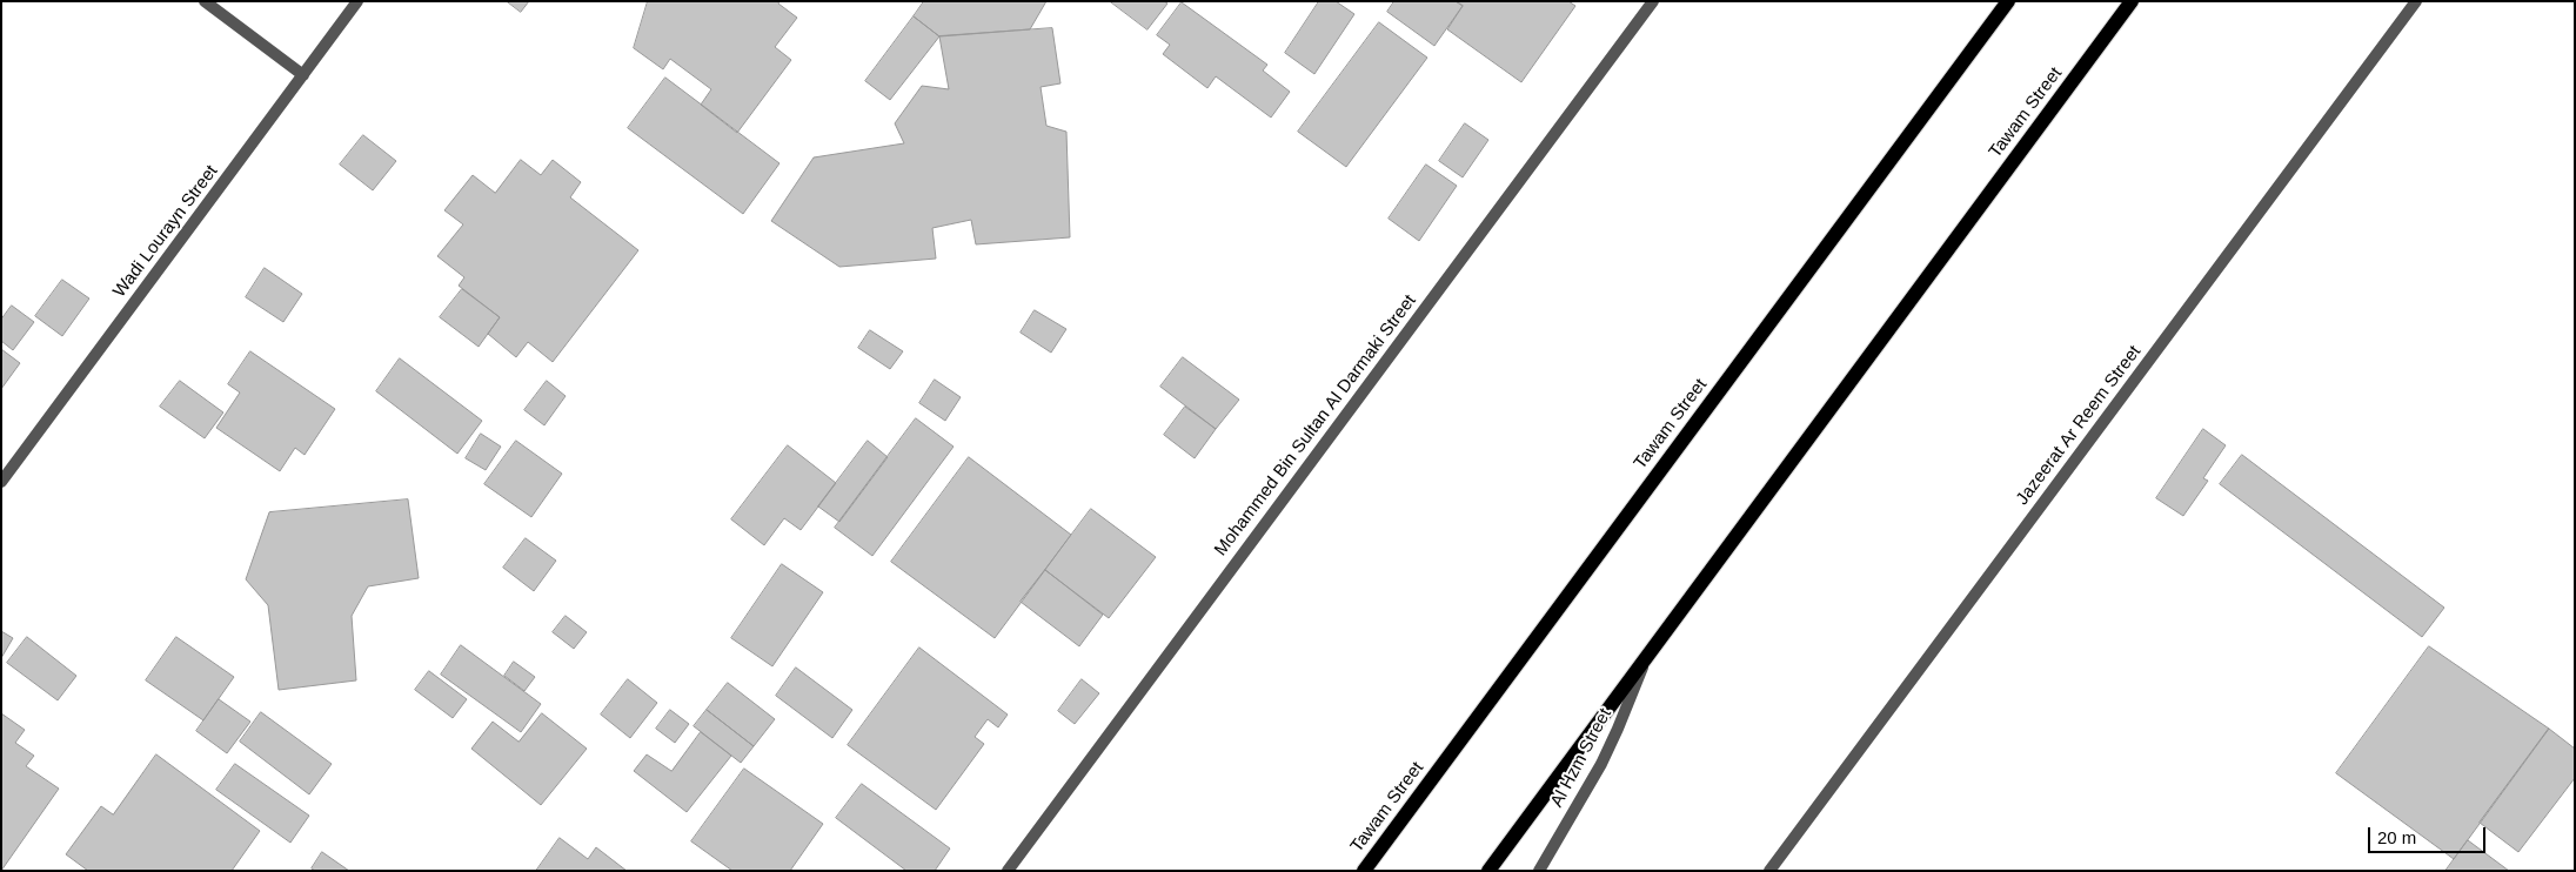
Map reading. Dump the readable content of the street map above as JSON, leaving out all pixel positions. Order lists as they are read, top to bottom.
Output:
{
  "streets": {
    "main road": ["Tawam Street"],
    "street": [
      "Wadi Lourayn Street",
      "Mohammed Bin Sultan Al Darmaki Street",
      "Jazeerat Ar Reem Street",
      "Al Hzm Street"
    ]
  },
  "crossings": [
    ["Tawam Street", "Al Hzm Street"]
  ],
  "scale_bar": "20 m"
}
